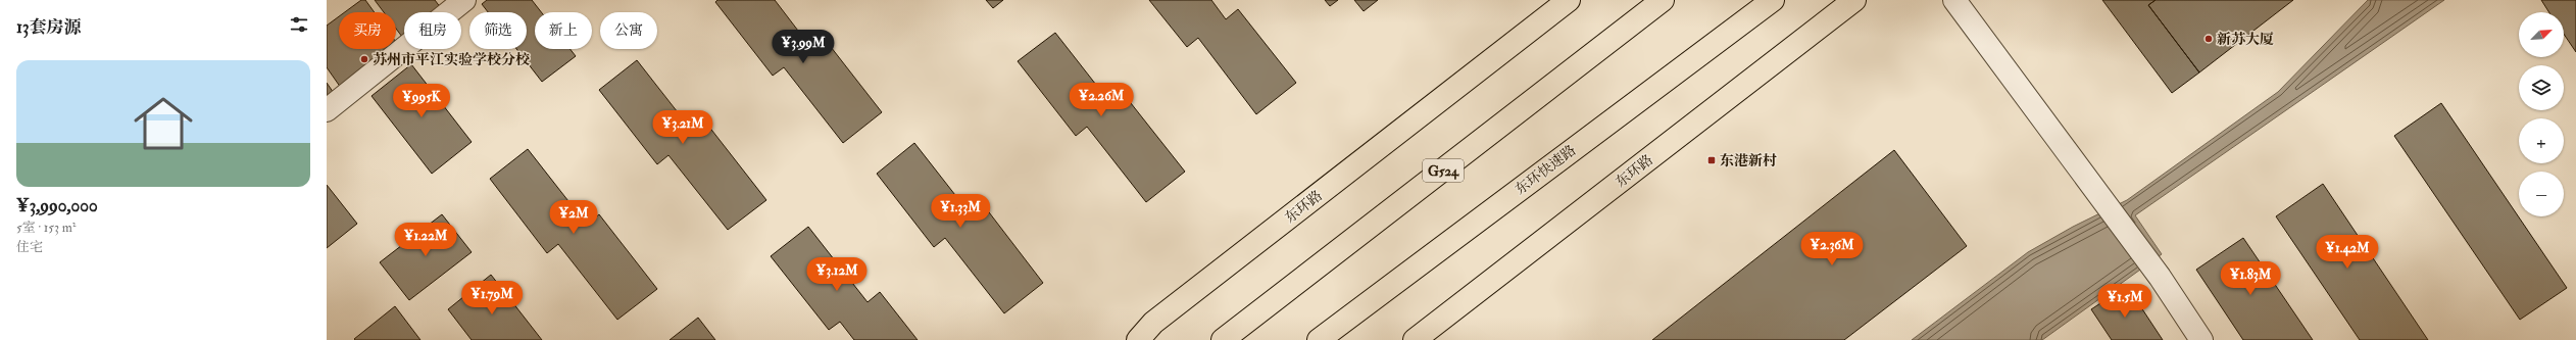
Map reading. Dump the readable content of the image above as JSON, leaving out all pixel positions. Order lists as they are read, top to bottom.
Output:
{
  "streets": {
    "main road": ["东环快速路", "G524", "东环路"]
  },
  "places": {
    "other": ["新苏大厦", "苏州市平江实验学校分校"],
    "transit": ["东港新村"]
  },
  "north": "top right",
  "page": {
    "heading": "13套房源",
    "map_buttons": ["+", "−"],
    "chip": [
      "买房",
      "租房",
      "筛选",
      "新上",
      "公寓"
    ],
    "price": [
      "¥3.99M",
      "¥2.26M",
      "¥995K",
      "¥3.21M",
      "¥1.33M",
      "¥2M",
      "¥1.22M",
      "¥2.36M",
      "¥1.42M",
      "¥3.12M",
      "¥1.83M",
      "¥1.79M",
      "¥1.5M"
    ],
    "list": [
      {
        "name": "¥3,990,000",
        "note": "5室 · 153 m² · 住宅"
      }
    ]
  }
}
